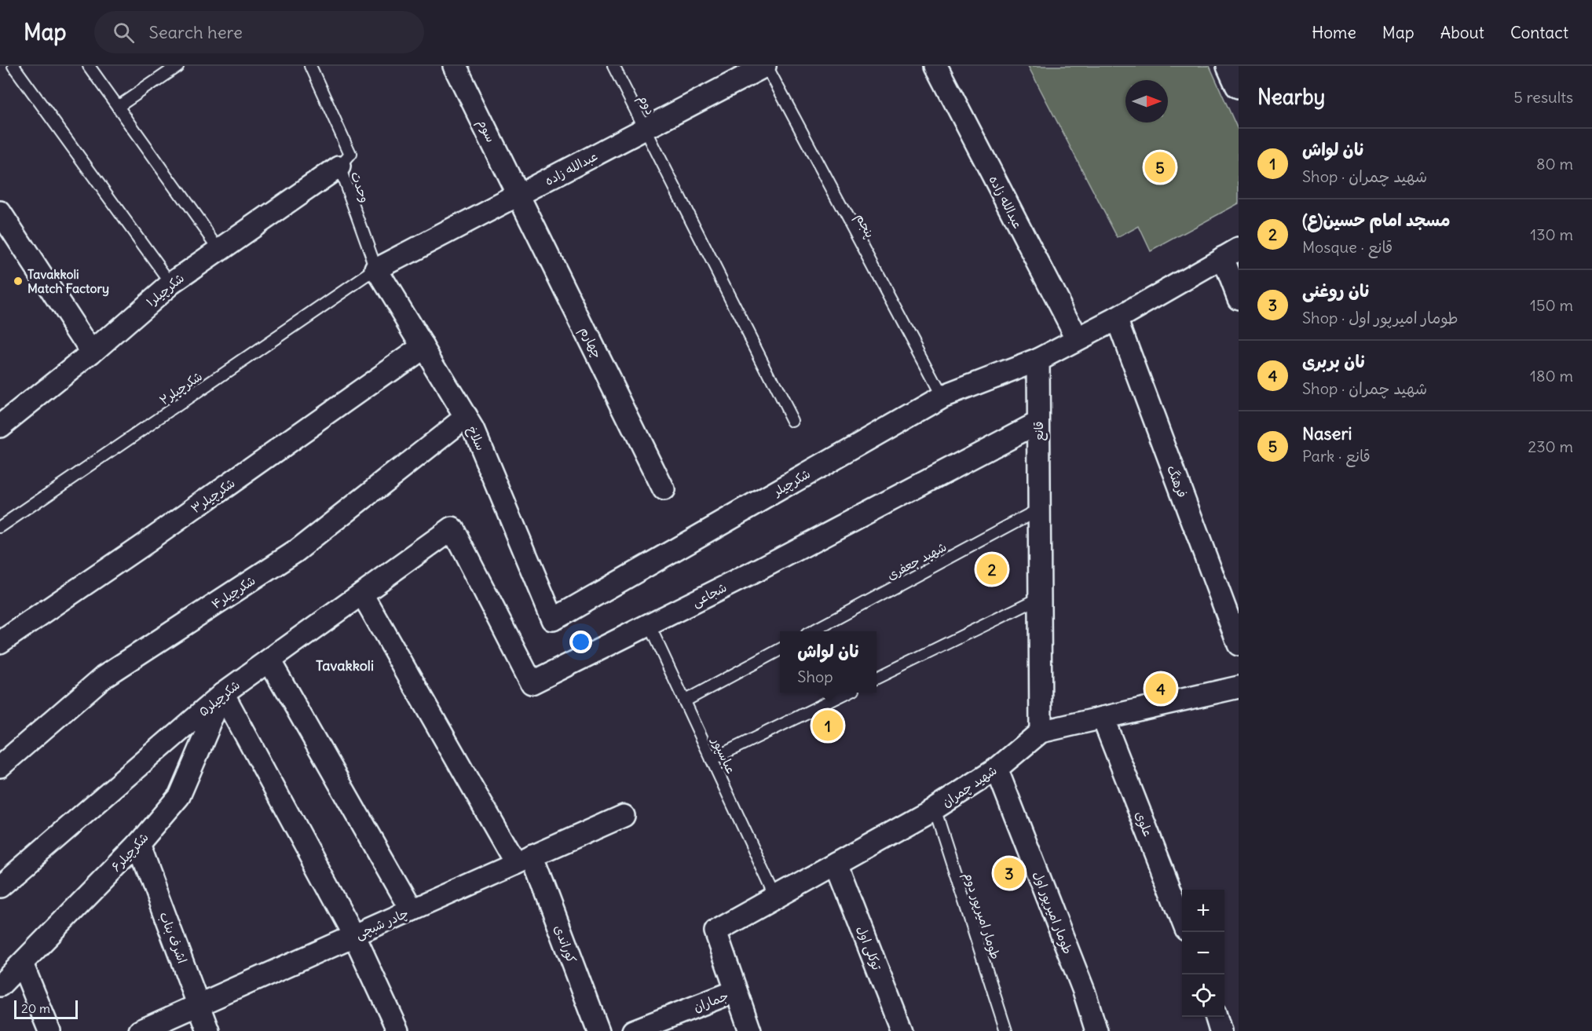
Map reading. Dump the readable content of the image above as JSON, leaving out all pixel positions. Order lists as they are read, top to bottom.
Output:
{
  "streets": {
    "street": [
      "سوم",
      "عبدالله زاده",
      "شکرچیلر۱",
      "چهارم",
      "قانع",
      "سلاخ",
      "فرهنگ",
      "شکرچیلر",
      "شکرچیلر۳",
      "شکرچیلر۴",
      "شجاعی",
      "شکرچیلر۵",
      "شهید چمران",
      "علوی",
      "شکرچیلر۶",
      "طومار امیرپور اول",
      "چادر شبچی",
      "اشرف بناب",
      "کوراندی",
      "توکلی اول",
      "جماران"
    ],
    "lane": [
      "دوم",
      "وحدت",
      "پنجم",
      "شکرچیلر۲",
      "شهید جعفری",
      "عباسپور",
      "طومار امیرپور دوم"
    ]
  },
  "crossings": [
    ["دوم", "عبدالله زاده"],
    ["سوم", "عبدالله زاده"],
    ["سوم", "چهارم"],
    ["عبدالله زاده", "وحدت"],
    ["عبدالله زاده", "پنجم"],
    ["عبدالله زاده", "چهارم"],
    ["عبدالله زاده", "شکرچیلر۲"],
    ["عبدالله زاده", "سلاخ"],
    ["وحدت", "شکرچیلر۱"],
    ["وحدت", "شکرچیلر۲"],
    ["وحدت", "سلاخ"],
    ["پنجم", "شکرچیلر"],
    ["شکرچیلر۲", "سلاخ"],
    ["قانع", "شکرچیلر"],
    ["قانع", "شهید جعفری"],
    ["قانع", "شجاعی"],
    ["قانع", "شهید چمران"],
    ["سلاخ", "شکرچیلر"],
    ["سلاخ", "شکرچیلر۳"],
    ["سلاخ", "شکرچیلر۴"],
    ["شجاعی", "شکرچیلر۵"],
    ["شجاعی", "عباسپور"],
    ["شکرچیلر۵", "شکرچیلر۶"],
    ["شکرچیلر۵", "کوراندی"],
    ["عباسپور", "شهید چمران"],
    ["شهید چمران", "علوی"],
    ["شهید چمران", "طومار امیرپور اول"],
    ["شهید چمران", "طومار امیرپور دوم"],
    ["شهید چمران", "توکلی اول"],
    ["شهید چمران", "جماران"],
    ["شکرچیلر۶", "اشرف بناب"],
    ["چادر شبچی", "اشرف بناب"],
    ["چادر شبچی", "کوراندی"]
  ],
  "districts": ["Tavakkoli"],
  "places": ["Tavakkoli Match Factory"],
  "scale_bar": "20 m",
  "north": "right",
  "page": {
    "header": "Map",
    "search": "Search here",
    "nav": [
      "Home",
      "Map",
      "About",
      "Contact"
    ],
    "heading": ["Nearby", "5 results"],
    "list": [
      {
        "mark": "1",
        "name": "نان لواش",
        "note": "Shop · شهید چمران",
        "value": "80 m"
      },
      {
        "mark": "2",
        "name": "مسجد امام حسین(ع)",
        "note": "Mosque · قانع",
        "value": "130 m"
      },
      {
        "mark": "3",
        "name": "نان روغنی",
        "note": "Shop · طومار امیرپور اول",
        "value": "150 m"
      },
      {
        "mark": "4",
        "name": "نان بربری",
        "note": "Shop · شهید چمران",
        "value": "180 m"
      },
      {
        "mark": "5",
        "name": "Naseri",
        "note": "Park · قانع",
        "value": "230 m"
      }
    ],
    "pins": [
      "5",
      "2",
      "4",
      "1",
      "3"
    ],
    "popup": ["نان لواش", "Shop"],
    "map_buttons": ["+", "−"],
    "scale": "20 m"
  }
}
